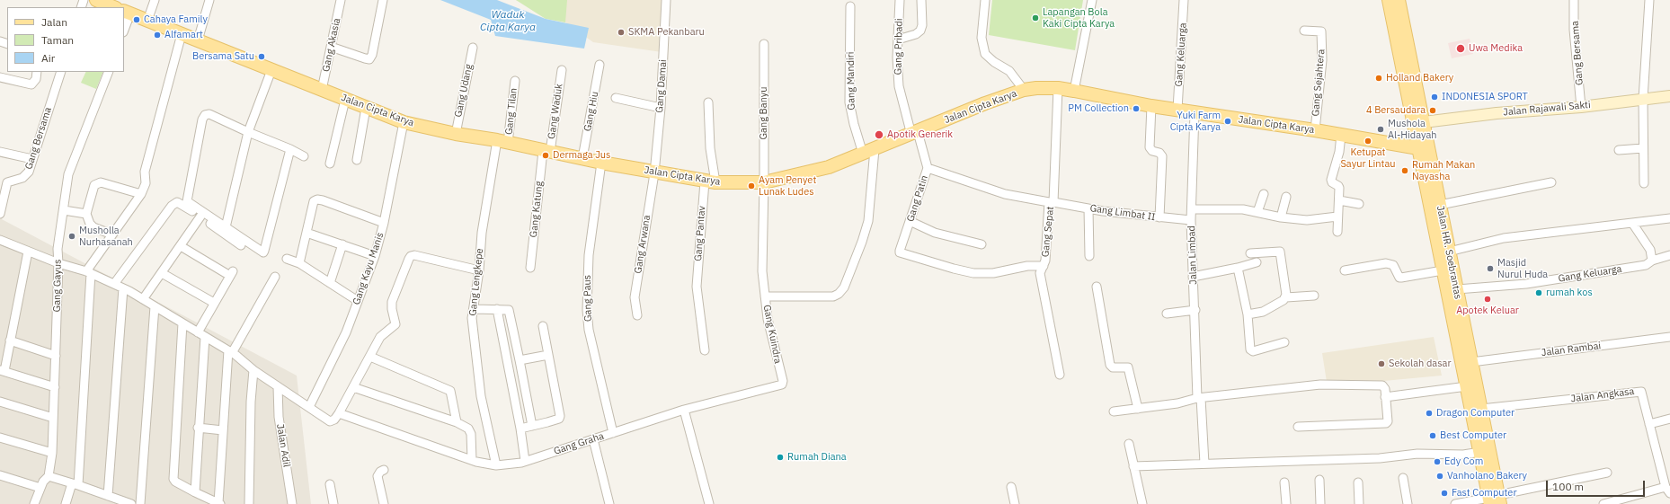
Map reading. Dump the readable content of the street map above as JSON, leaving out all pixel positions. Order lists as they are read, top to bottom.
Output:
{
  "streets": {
    "main road": ["Jalan Cipta Karya", "Jalan HR. Soebrantas"],
    "street": [
      "Gang Akasia",
      "Gang Pribadi",
      "Gang Bersama",
      "Gang Keluarga",
      "Gang Mandiri",
      "Gang Sejahtera",
      "Gang Damai",
      "Gang Udang",
      "Jalan Rajawali Sakti",
      "Gang Tilan",
      "Gang Waduk",
      "Gang Hiu",
      "Gang Banyu",
      "Gang Patin",
      "Gang Katung",
      "Gang Limbat II",
      "Gang Sepat",
      "Gang Pantav",
      "Gang Arwana",
      "Jalan Limbad",
      "Gang Kayu Manis",
      "Gang Lengkepe",
      "Gang Gayus",
      "Gang Paus",
      "Gang Kuindra",
      "Jalan Rambai",
      "Jalan Angkasa",
      "Gang Graha",
      "Jalan Adil"
    ]
  },
  "crossings": [
    ["Gang Akasia", "Jalan Cipta Karya"],
    ["Gang Pribadi", "Jalan Cipta Karya"],
    ["Gang Pribadi", "Gang Patin"],
    ["Gang Bersama", "Jalan Rajawali Sakti"],
    ["Gang Keluarga", "Jalan Cipta Karya"],
    ["Gang Keluarga", "Jalan HR. Soebrantas"],
    ["Gang Mandiri", "Jalan Cipta Karya"],
    ["Gang Sejahtera", "Jalan Cipta Karya"],
    ["Gang Damai", "Jalan Cipta Karya"],
    ["Gang Damai", "Gang Arwana"],
    ["Gang Udang", "Jalan Cipta Karya"],
    ["Jalan Cipta Karya", "Gang Tilan"],
    ["Jalan Cipta Karya", "Gang Waduk"],
    ["Jalan Cipta Karya", "Gang Hiu"],
    ["Jalan Cipta Karya", "Gang Banyu"],
    ["Jalan Cipta Karya", "Gang Patin"],
    ["Jalan Cipta Karya", "Gang Katung"],
    ["Jalan Cipta Karya", "Gang Sepat"],
    ["Jalan Cipta Karya", "Gang Pantav"],
    ["Jalan Cipta Karya", "Gang Arwana"],
    ["Jalan Cipta Karya", "Jalan HR. Soebrantas"],
    ["Jalan Cipta Karya", "Jalan Limbad"],
    ["Jalan Cipta Karya", "Gang Kayu Manis"],
    ["Jalan Cipta Karya", "Gang Lengkepe"],
    ["Jalan Cipta Karya", "Gang Paus"],
    ["Jalan Cipta Karya", "Gang Kuindra"],
    ["Jalan Rajawali Sakti", "Jalan HR. Soebrantas"],
    ["Gang Tilan", "Gang Lengkepe"],
    ["Gang Waduk", "Gang Katung"],
    ["Gang Banyu", "Gang Kuindra"],
    ["Gang Patin", "Gang Limbat II"],
    ["Gang Patin", "Gang Sepat"],
    ["Gang Limbat II", "Gang Sepat"],
    ["Gang Limbat II", "Jalan Limbad"],
    ["Jalan HR. Soebrantas", "Jalan Rambai"],
    ["Jalan HR. Soebrantas", "Jalan Angkasa"],
    ["Gang Lengkepe", "Gang Graha"],
    ["Gang Paus", "Gang Graha"],
    ["Gang Kuindra", "Gang Graha"]
  ],
  "water": ["Waduk Cipta Karya"],
  "places": [
    "Lapangan Bola Kaki Cipta Karya",
    "Cahaya Family",
    "SKMA Pekanbaru",
    "Alfamart",
    "Uwa Medika",
    "Bersama Satu",
    "Holland Bakery",
    "INDONESIA SPORT",
    "PM Collection",
    "4 Bersaudara",
    "Yuki Farm Cipta Karya",
    "Mushola Al-Hidayah",
    "Apotik Generik",
    "Ketupat Sayur Lintau",
    "Dermaga Jus",
    "Rumah Makan Nayasha",
    "Ayam Penyet Lunak Ludes",
    "Musholla Nurhasanah",
    "Masjid Nurul Huda",
    "rumah kos",
    "Apotek Keluar",
    "Sekolah dasar",
    "Dragon Computer",
    "Best Computer",
    "Rumah Diana",
    "Edy Com",
    "Vanholano Bakery",
    "Fast Computer"
  ],
  "legend": ["Jalan", "Taman", "Air"],
  "scale_bar": "100 m"
}
